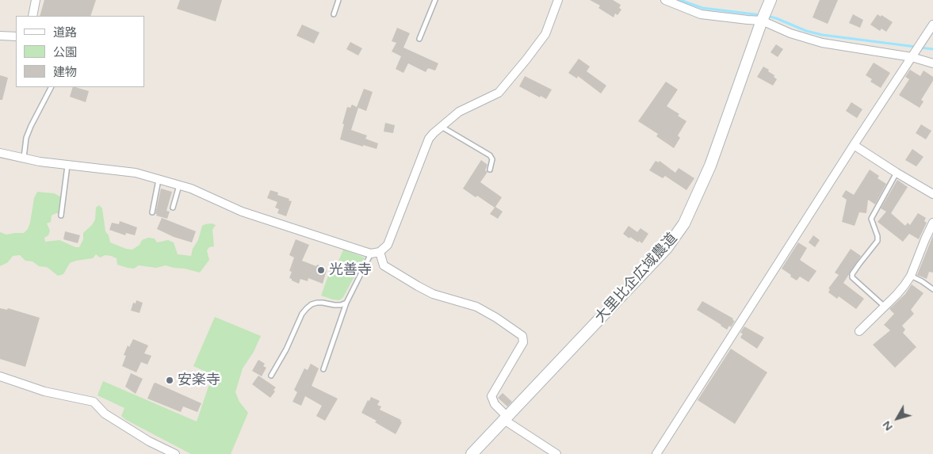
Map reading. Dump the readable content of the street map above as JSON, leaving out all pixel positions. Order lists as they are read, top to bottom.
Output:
{
  "streets": {
    "street": ["大里比企広域農道"]
  },
  "places": ["光善寺", "安楽寺"],
  "legend": ["道路", "公園", "建物"],
  "north": "bottom left"
}
